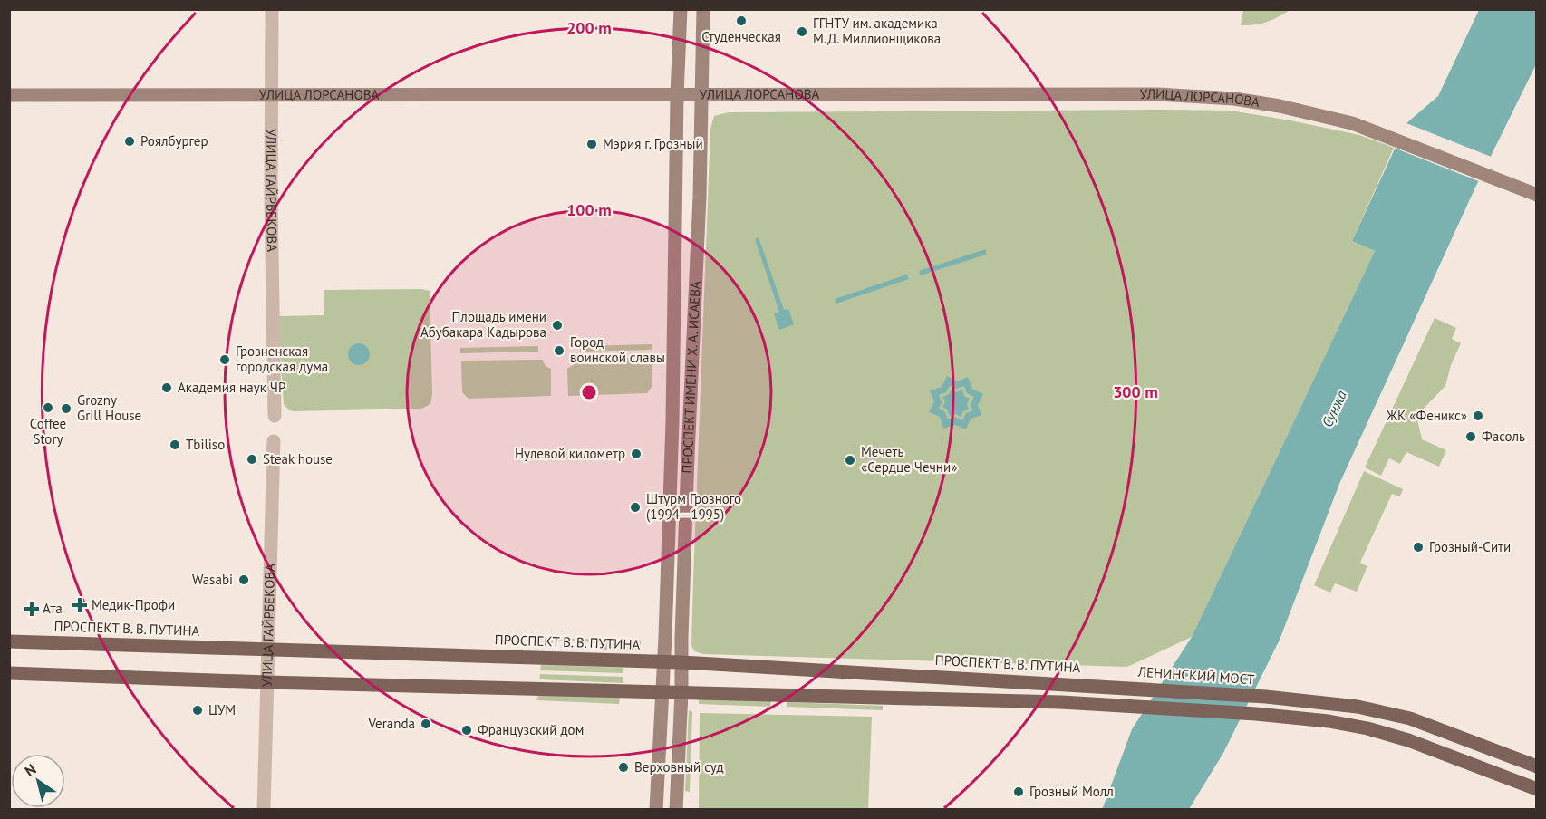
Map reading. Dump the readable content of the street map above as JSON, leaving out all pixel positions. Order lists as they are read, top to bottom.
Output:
{
  "streets": {
    "main road": [
      "УЛИЦА ЛОРСАНОВА",
      "ПРОСПЕКТ ИМЕНИ Х. А. ИСАЕВА",
      "ПРОСПЕКТ В. В. ПУТИНА",
      "ЛЕНИНСКИЙ МОСТ"
    ],
    "street": ["УЛИЦА ГАЙРБЕКОВА"]
  },
  "crossings": [
    ["УЛИЦА ЛОРСАНОВА", "УЛИЦА ГАЙРБЕКОВА"],
    ["УЛИЦА ЛОРСАНОВА", "ПРОСПЕКТ ИМЕНИ Х. А. ИСАЕВА"],
    ["УЛИЦА ГАЙРБЕКОВА", "ПРОСПЕКТ В. В. ПУТИНА"],
    ["ПРОСПЕКТ ИМЕНИ Х. А. ИСАЕВА", "ПРОСПЕКТ В. В. ПУТИНА"],
    ["ПРОСПЕКТ В. В. ПУТИНА", "ЛЕНИНСКИЙ МОСТ"]
  ],
  "water": ["Сунжа"],
  "places": {
    "other": [
      "Студенческая",
      "ГГНТУ им. академика М.Д. Миллионщикова",
      "Роялбургер",
      "Мэрия г. Грозный",
      "Площадь имени Абубакара Кадырова",
      "Город воинской славы",
      "Грозненская городская дума",
      "Академия наук ЧР",
      "Coffee Story",
      "Grozny Grill House",
      "ЖК «Феникс»",
      "Фасоль",
      "Tbiliso",
      "Нулевой километр",
      "Steak house",
      "Мечеть «Сердце Чечни»",
      "Штурм Грозного (1994—1995)",
      "Грозный-Сити",
      "Wasabi",
      "ЦУМ",
      "Veranda",
      "Французский дом",
      "Верховный суд",
      "Грозный Молл"
    ],
    "health": ["Медик-Профи", "Ата"]
  },
  "north": "top left",
  "rings": ["200 m", "100 m", "300 m"]
}
